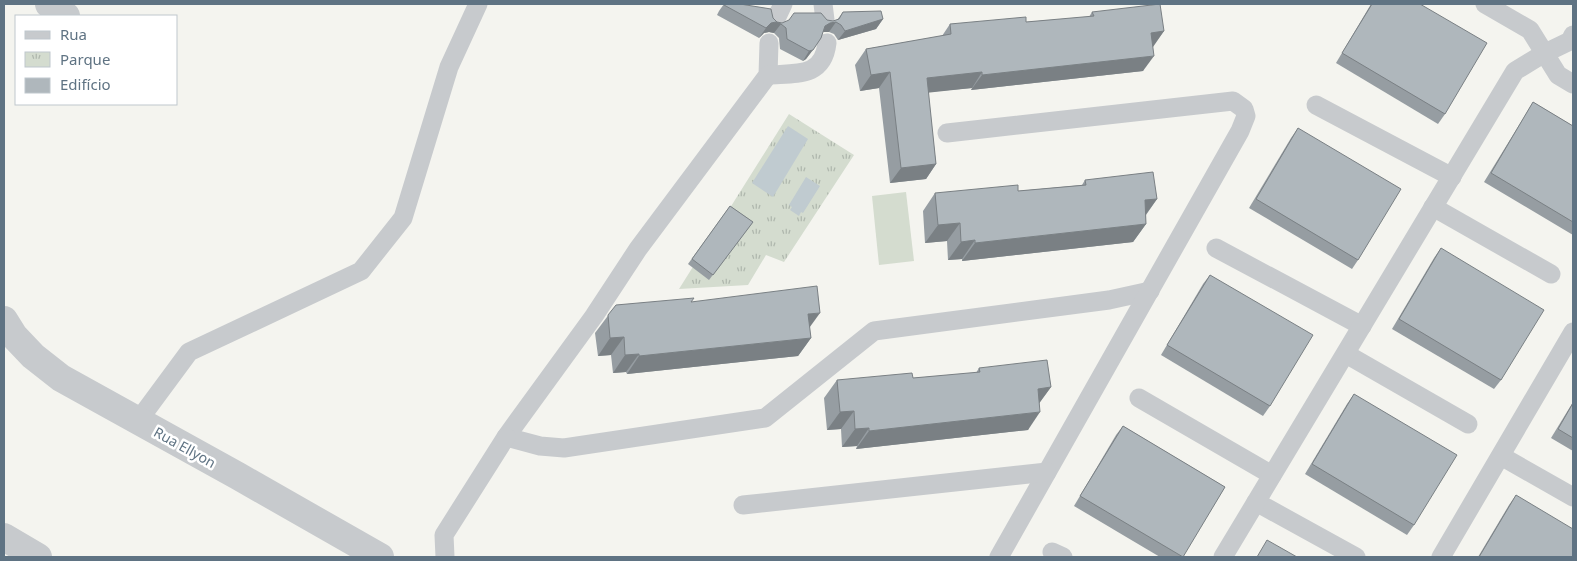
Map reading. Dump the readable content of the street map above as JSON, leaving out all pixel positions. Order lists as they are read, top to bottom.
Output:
{
  "streets": {
    "street": ["Rua Ellyon"]
  },
  "legend": ["Rua", "Parque", "Edifício"]
}
